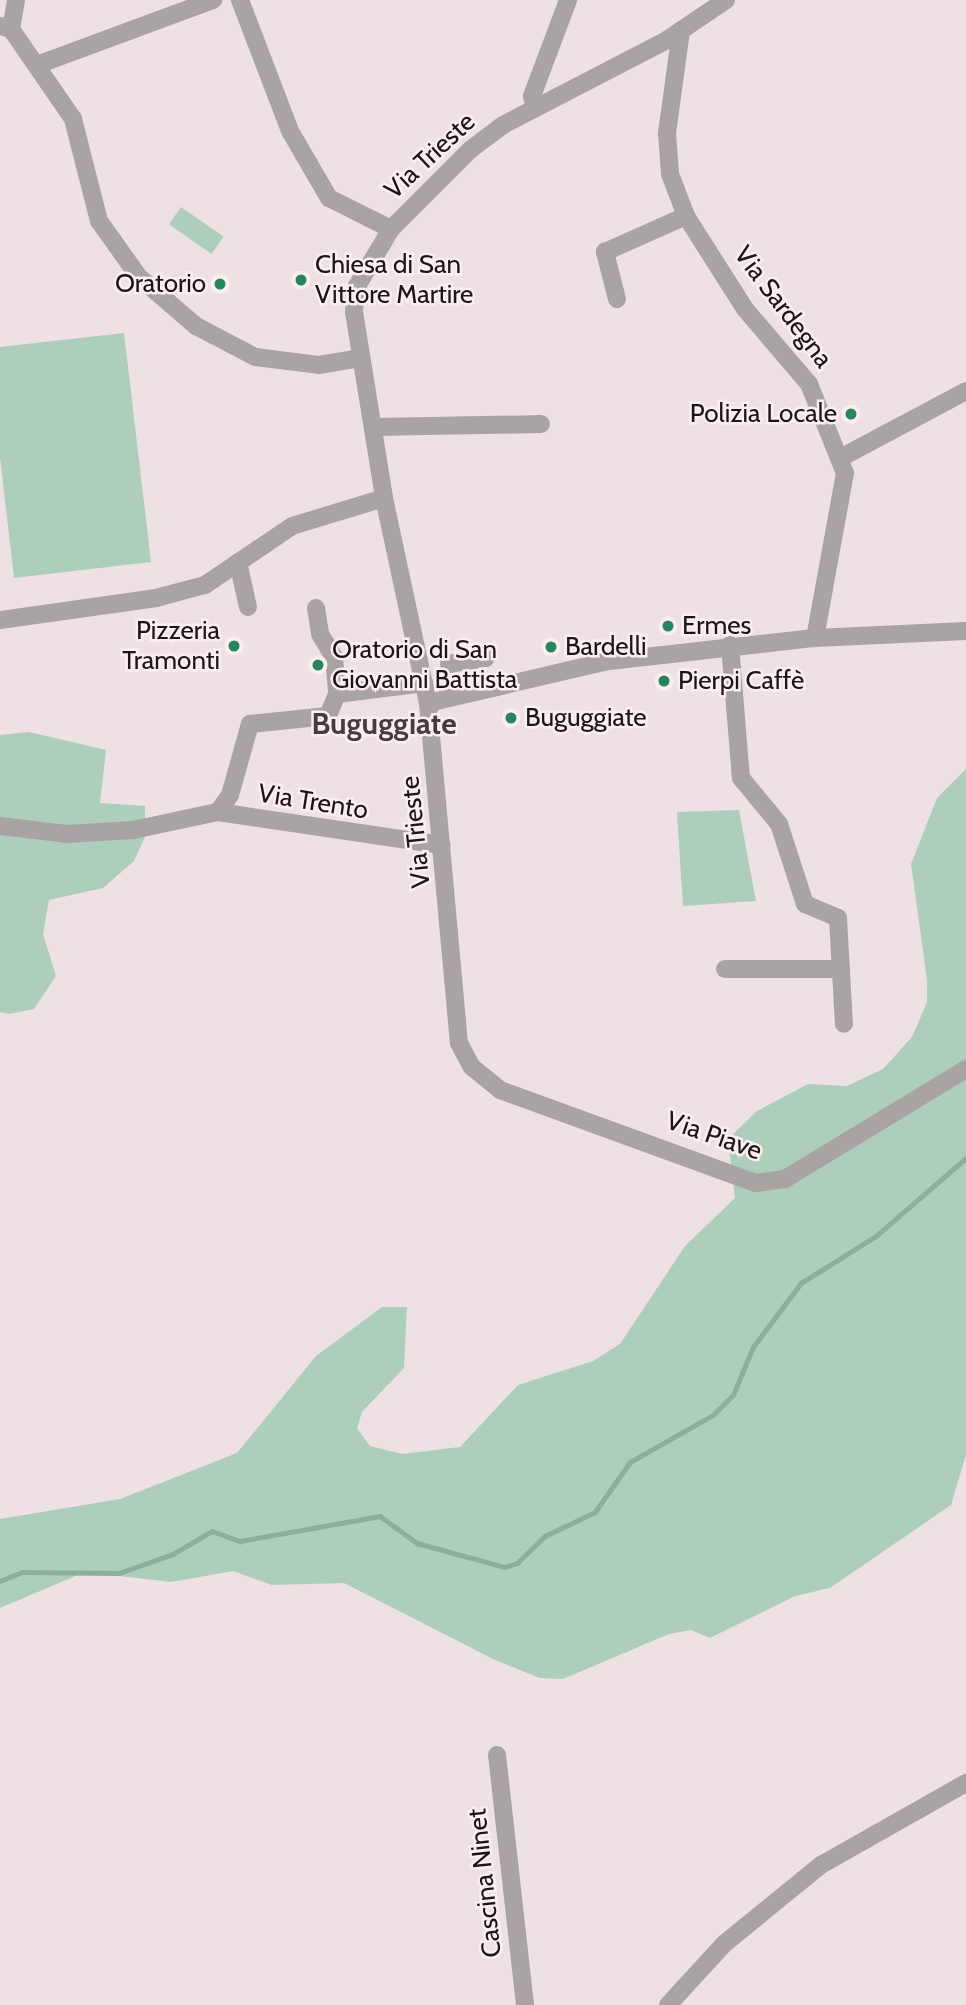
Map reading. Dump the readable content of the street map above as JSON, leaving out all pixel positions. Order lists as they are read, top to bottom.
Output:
{
  "streets": {
    "street": [
      "Via Trieste",
      "Via Sardegna",
      "Via Trento",
      "Via Piave",
      "Cascina Ninet"
    ]
  },
  "crossings": [
    ["Via Trieste", "Via Sardegna"],
    ["Via Trieste", "Via Trento"],
    ["Via Trieste", "Via Piave"]
  ],
  "districts": ["Buguggiate"],
  "places": [
    "Chiesa di San Vittore Martire",
    "Oratorio",
    "Polizia Locale",
    "Ermes",
    "Pizzeria Tramonti",
    "Bardelli",
    "Oratorio di San Giovanni Battista",
    "Pierpi Caffè",
    "Buguggiate"
  ]
}
